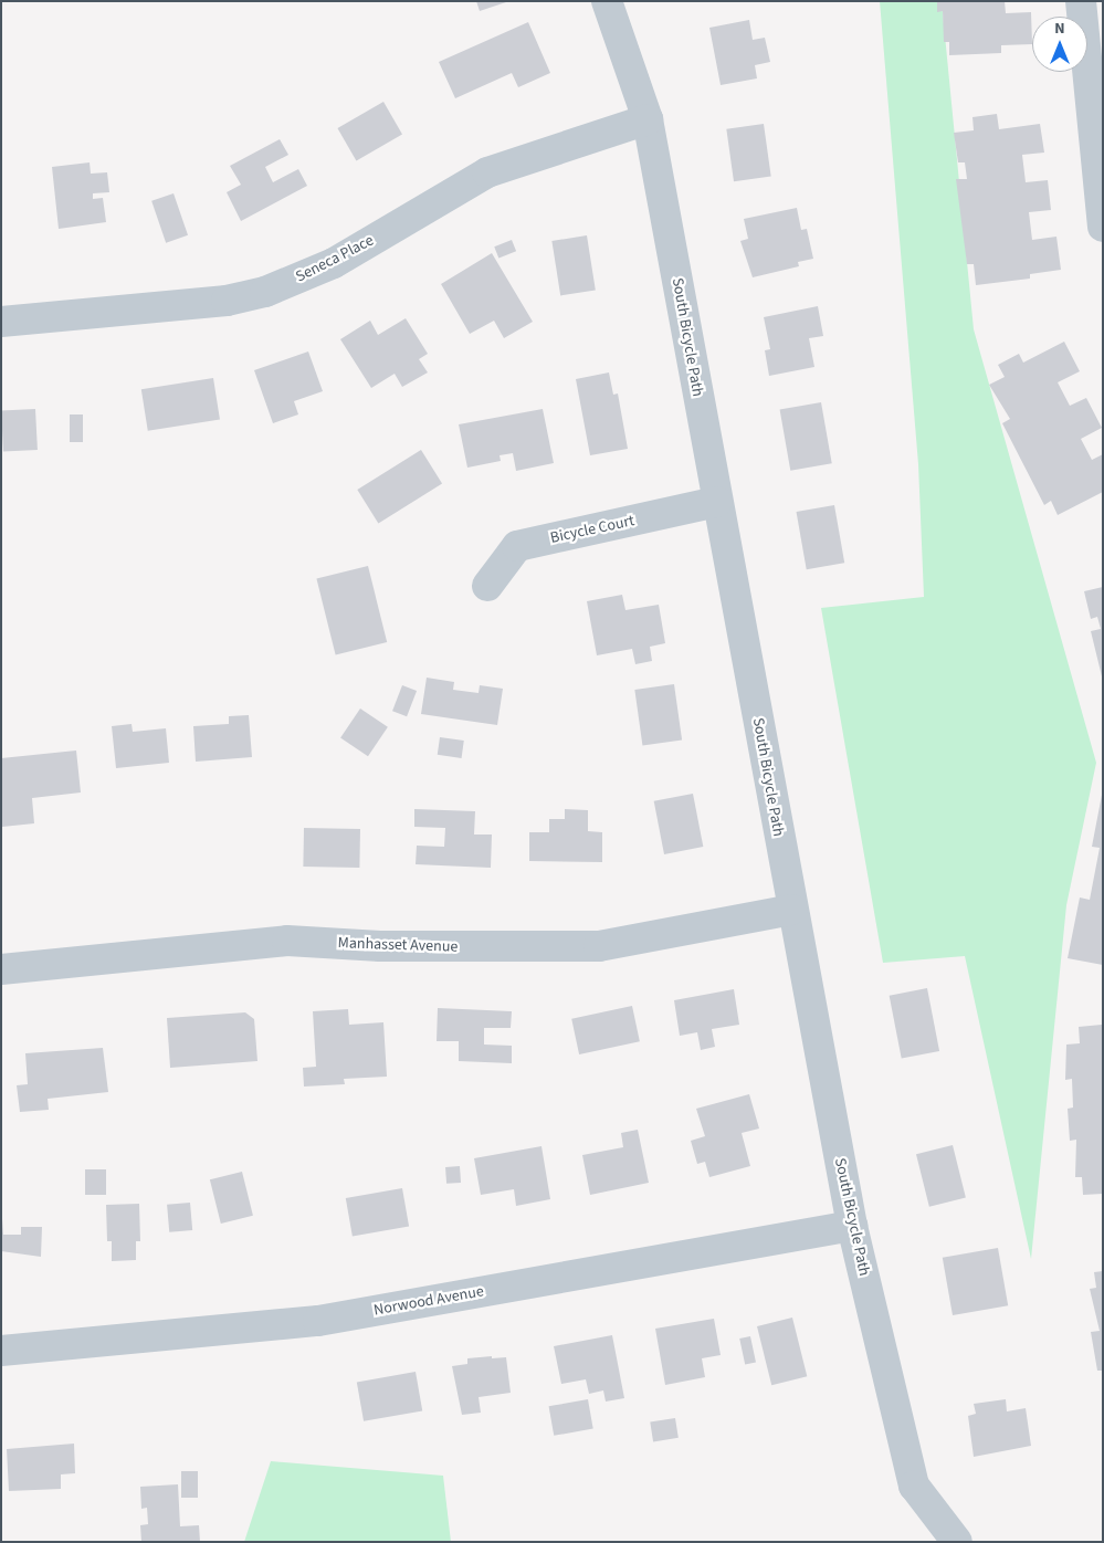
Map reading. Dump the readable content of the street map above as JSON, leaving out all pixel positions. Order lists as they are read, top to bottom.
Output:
{
  "streets": {
    "street": [
      "Seneca Place",
      "South Bicycle Path",
      "Bicycle Court",
      "Manhasset Avenue",
      "Norwood Avenue"
    ]
  },
  "crossings": [
    ["Seneca Place", "South Bicycle Path"],
    ["South Bicycle Path", "Bicycle Court"],
    ["South Bicycle Path", "Manhasset Avenue"],
    ["South Bicycle Path", "Norwood Avenue"]
  ],
  "north": "top"
}
